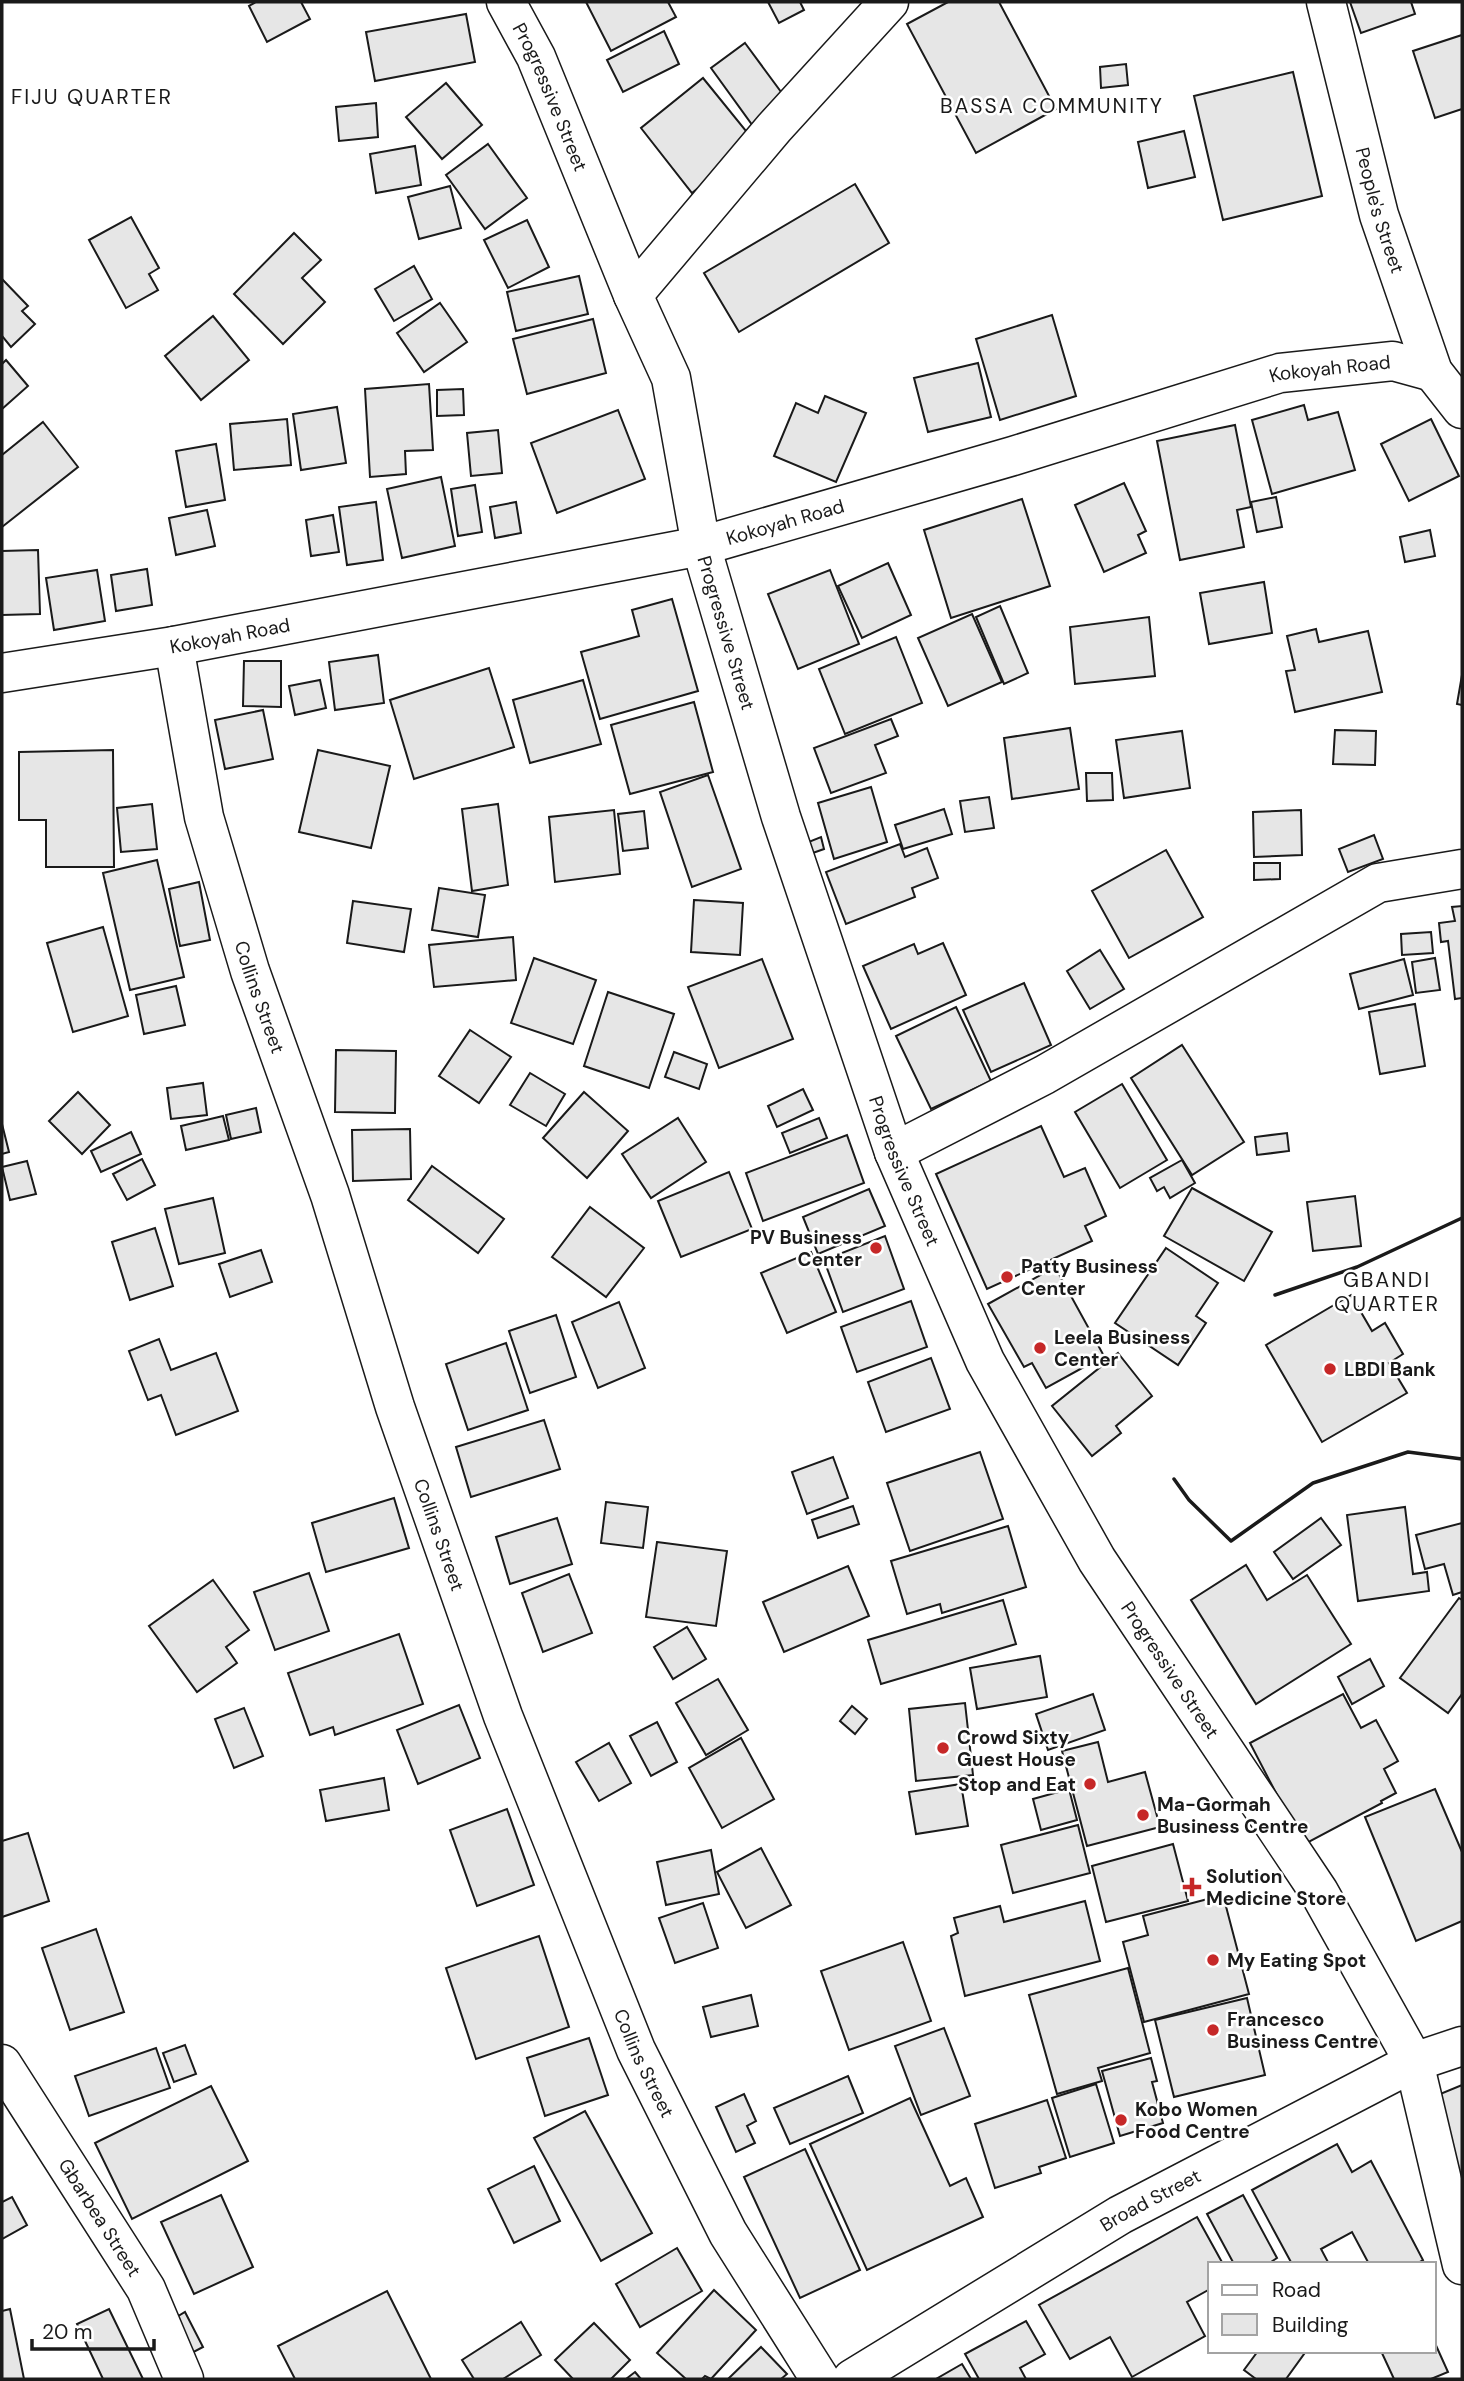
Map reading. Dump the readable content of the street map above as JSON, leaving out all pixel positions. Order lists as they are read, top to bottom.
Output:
{
  "streets": {
    "street": [
      "Progressive Street",
      "People's Street",
      "Kokoyah Road",
      "Collins Street",
      "Broad Street",
      "Gbarbea Street"
    ]
  },
  "crossings": [
    ["Progressive Street", "Kokoyah Road"],
    ["Progressive Street", "Broad Street"],
    ["People's Street", "Kokoyah Road"],
    ["Kokoyah Road", "Collins Street"]
  ],
  "districts": ["FIJU QUARTER", "BASSA COMMUNITY", "GBANDI QUARTER"],
  "places": {
    "other": [
      "PV Business Center",
      "Patty Business Center",
      "Leela Business Center",
      "LBDI Bank",
      "Crowd Sixty Guest House",
      "Stop and Eat",
      "Ma-Gormah Business Centre",
      "My Eating Spot",
      "Francesco Business Centre",
      "Kobo Women Food Centre"
    ],
    "health": ["Solution Medicine Store"]
  },
  "legend": ["Road", "Building"],
  "scale_bar": "20 m"
}
